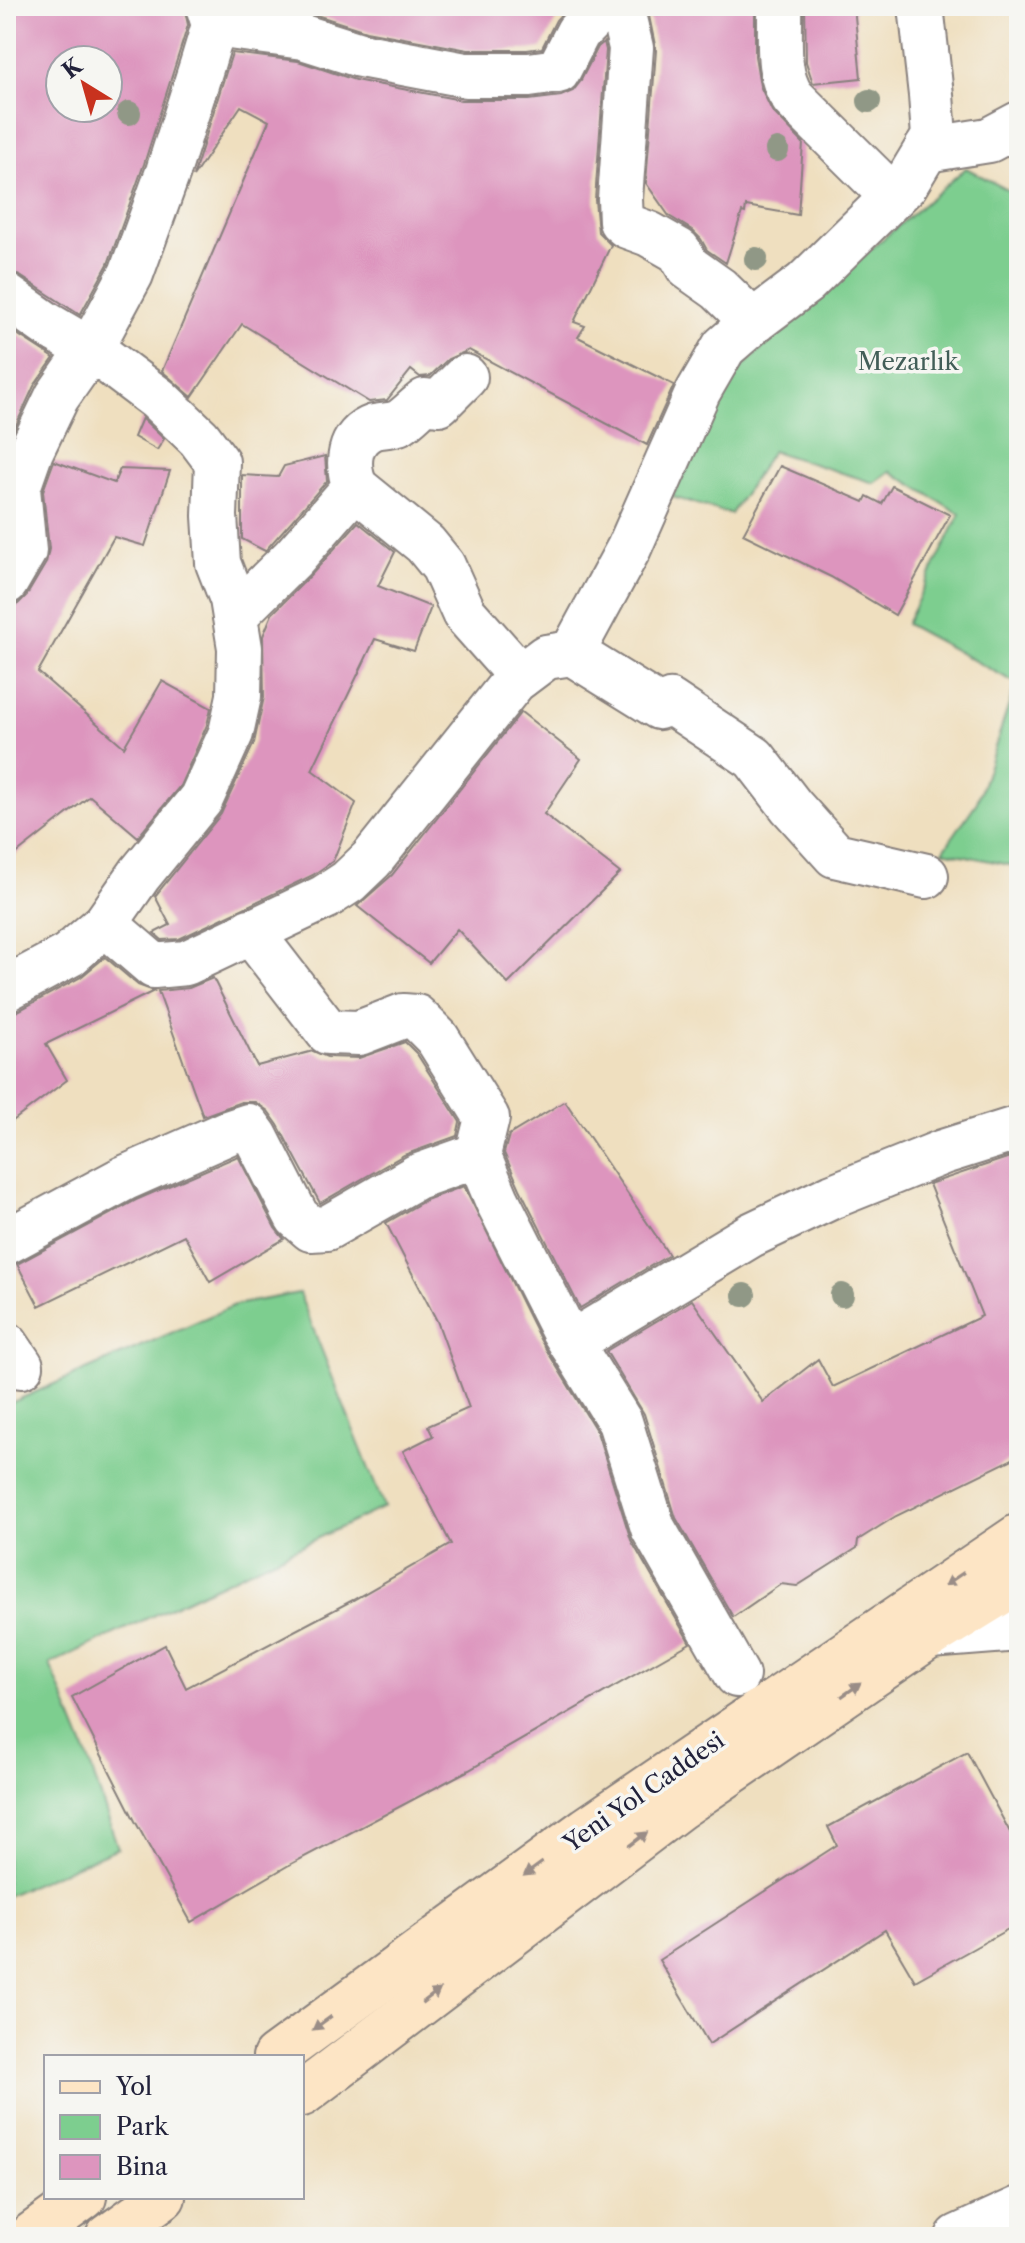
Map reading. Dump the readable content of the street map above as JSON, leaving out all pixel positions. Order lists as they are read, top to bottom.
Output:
{
  "streets": {
    "main road": ["Yeni Yol Caddesi"]
  },
  "parks": ["Mezarlık"],
  "legend": ["Yol", "Park", "Bina"],
  "north": "top left"
}
